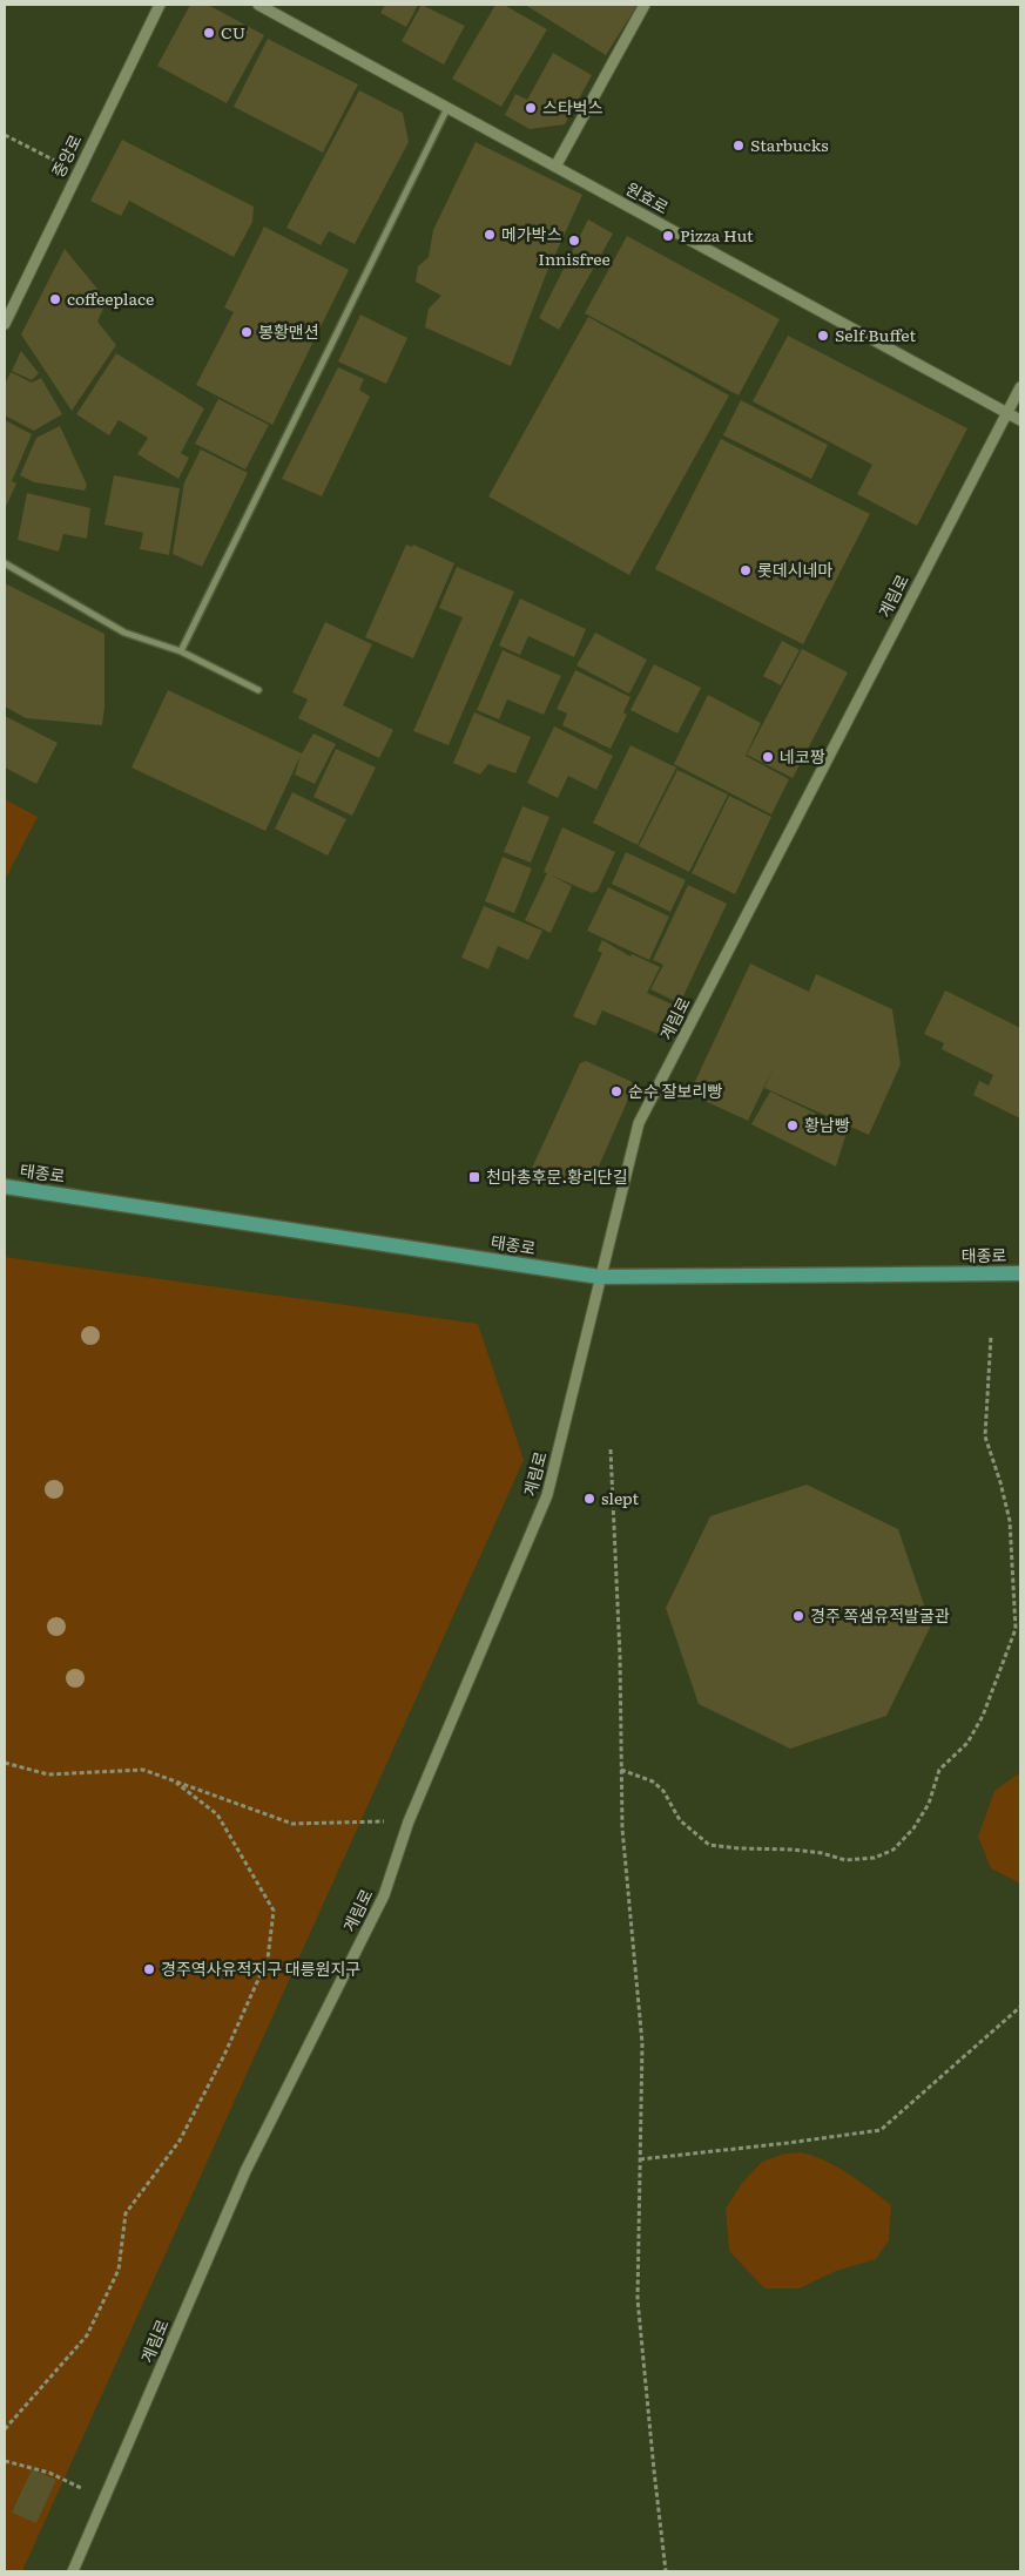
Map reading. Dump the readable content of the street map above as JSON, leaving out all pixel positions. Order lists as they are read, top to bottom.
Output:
{
  "streets": {
    "main road": ["태종로"],
    "street": ["중앙로", "원효로", "계림로"]
  },
  "crossings": [
    ["원효로", "계림로"],
    ["계림로", "태종로"]
  ],
  "places": {
    "other": [
      "CU",
      "스타벅스",
      "Starbucks",
      "메가박스",
      "Pizza Hut",
      "Innisfree",
      "coffeeplace",
      "봉황맨션",
      "Self Buffet",
      "롯데시네마",
      "네코짱",
      "순수 잘보리빵",
      "황남빵",
      "slept",
      "경주 쪽샘유적발굴관",
      "경주역사유적지구 대릉원지구"
    ],
    "transit": ["천마총후문.황리단길"]
  }
}
